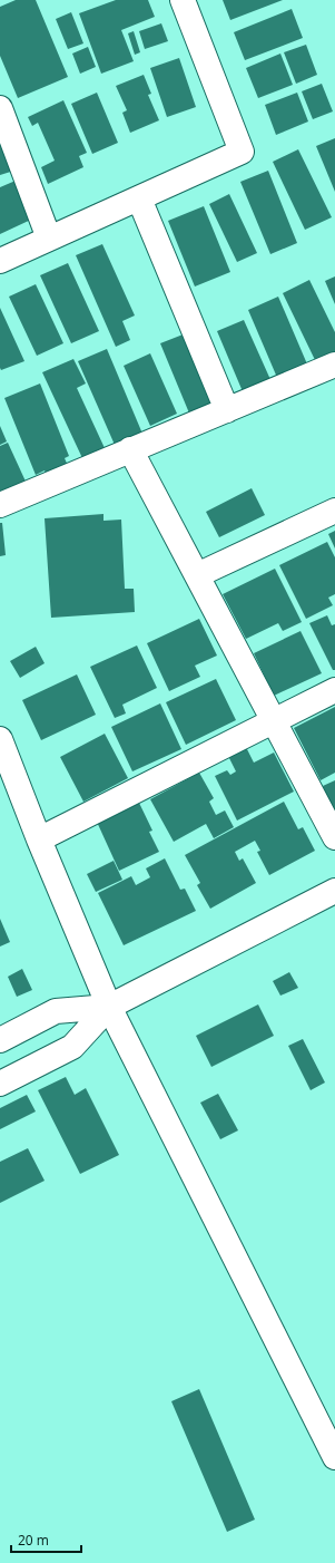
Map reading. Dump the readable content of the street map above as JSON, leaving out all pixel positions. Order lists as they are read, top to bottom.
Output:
{
  "scale_bar": "20 m"
}
